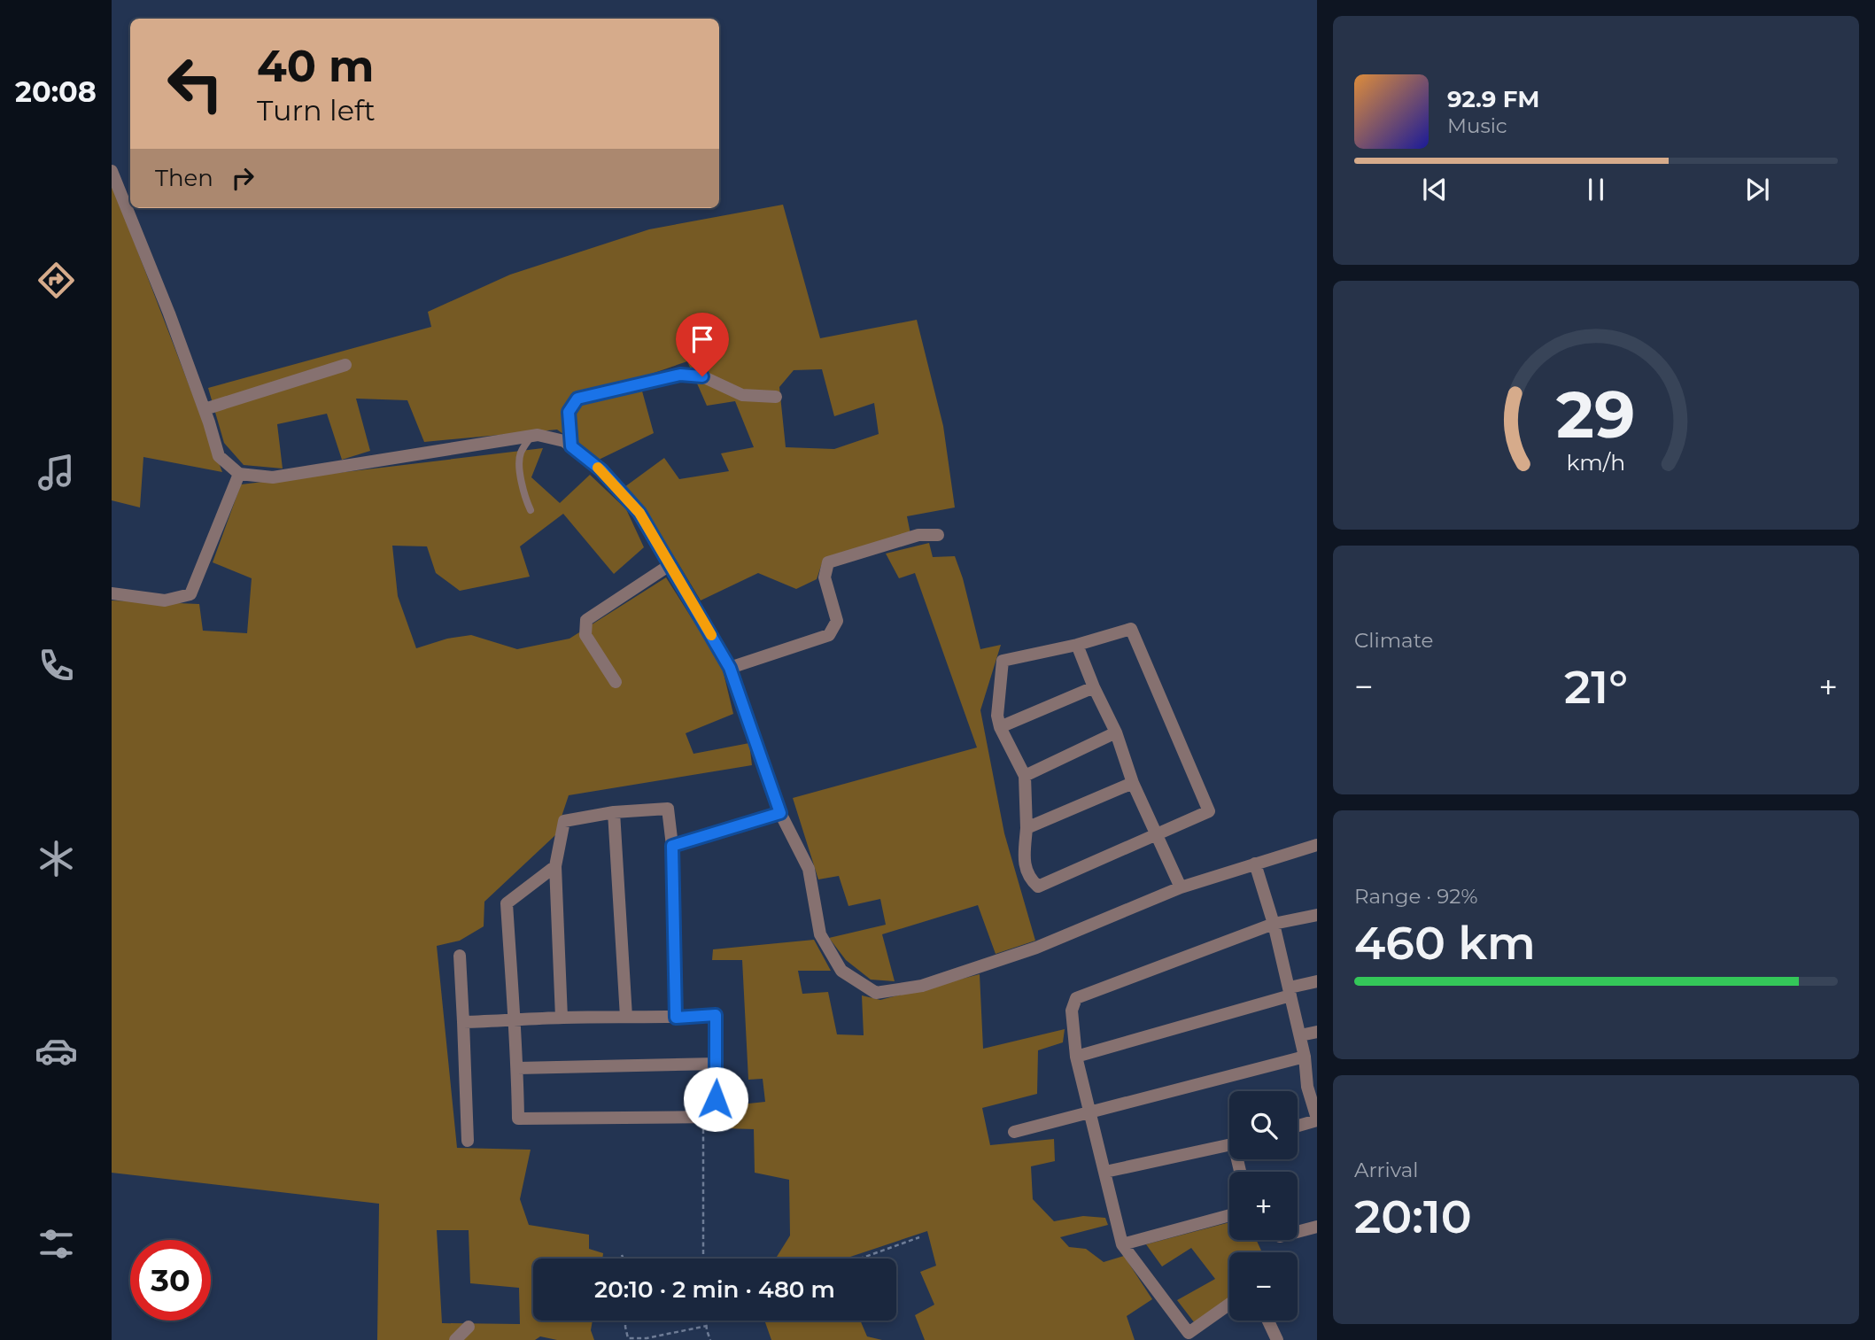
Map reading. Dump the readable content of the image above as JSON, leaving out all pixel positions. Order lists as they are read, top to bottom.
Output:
{
  "page": {
    "tabs": "20:08",
    "turn": ["40 m", "Turn left"],
    "song": ["92.9 FM", "Music"],
    "then": "Then",
    "tile": [
      "Climate",
      ["Range · 92%", "460 km"],
      ["Arrival", "20:10"]
    ],
    "heat": ["−", "21°", "+"],
    "map_buttons": ["+", "−"],
    "limit": "30",
    "trip": "20:10 · 2 min · 480 m",
    "gauge": ["29", "km/h"]
  }
}
